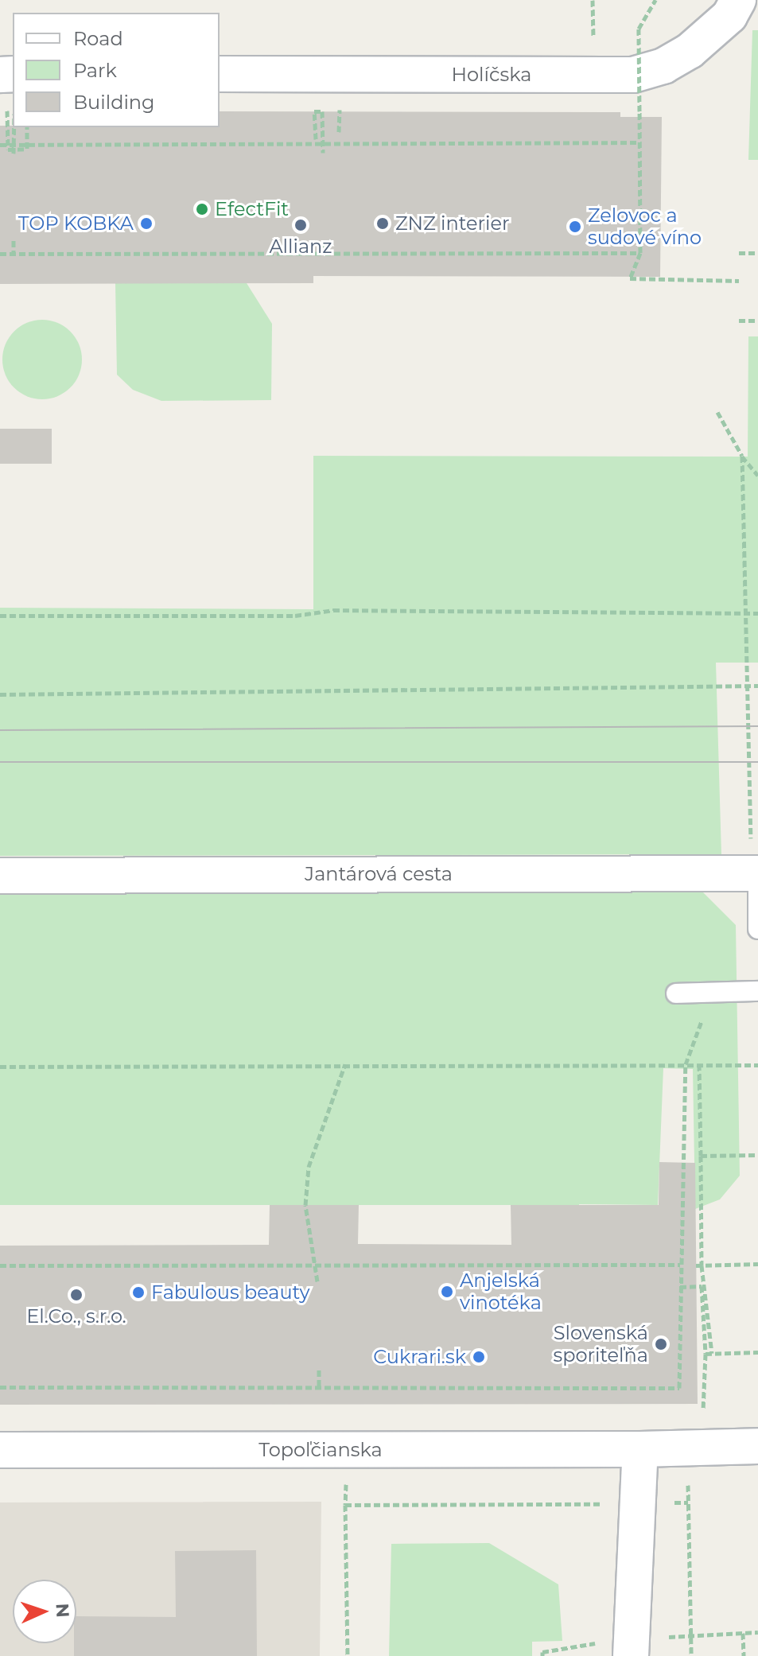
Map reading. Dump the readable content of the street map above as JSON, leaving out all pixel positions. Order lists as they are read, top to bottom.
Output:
{
  "streets": {
    "street": ["Holíčska", "Jantárová cesta", "Topoľčianska"]
  },
  "places": [
    "EfectFit",
    "TOP KOBKA",
    "ZNZ interier",
    "Allianz",
    "Zelovoc a sudové víno",
    "Anjelská vinotéka",
    "Fabulous beauty",
    "El.Co., s.r.o.",
    "Slovenská sporiteľňa",
    "Cukrari.sk"
  ],
  "legend": ["Road", "Park", "Building"],
  "north": "right"
}
